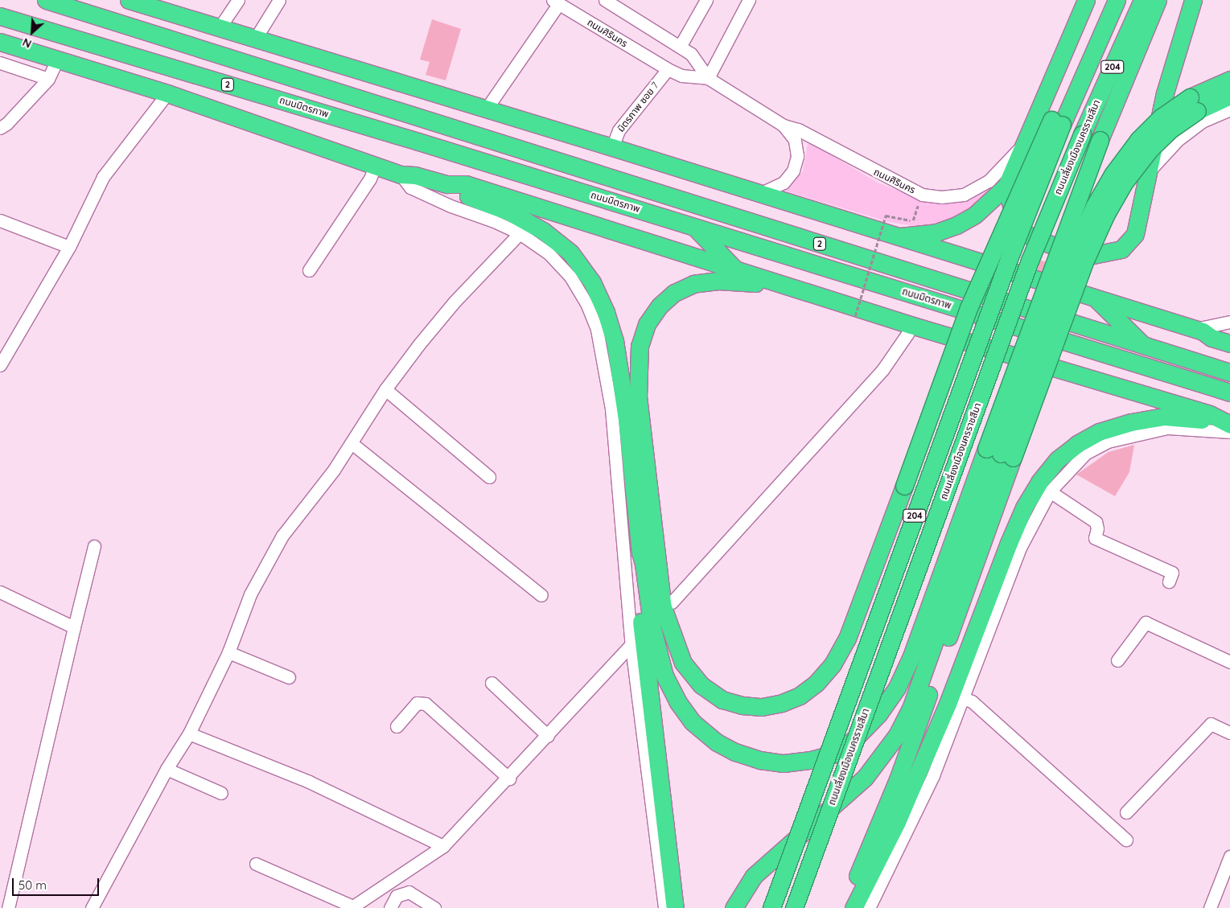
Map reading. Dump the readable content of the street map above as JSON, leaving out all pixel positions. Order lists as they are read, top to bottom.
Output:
{
  "streets": {
    "highway": [
      "204",
      "2",
      "ถนนมิตรภาพ",
      "ถนนเลี่ยงเมืองนครราชสีมา"
    ],
    "street": ["ถนนศิรินคร", "มิตรภาพ ซอย 7"]
  },
  "crossings": [
    ["ถนนศิรินคร", "มิตรภาพ ซอย 7"]
  ],
  "scale_bar": "50 m",
  "north": "bottom left"
}
